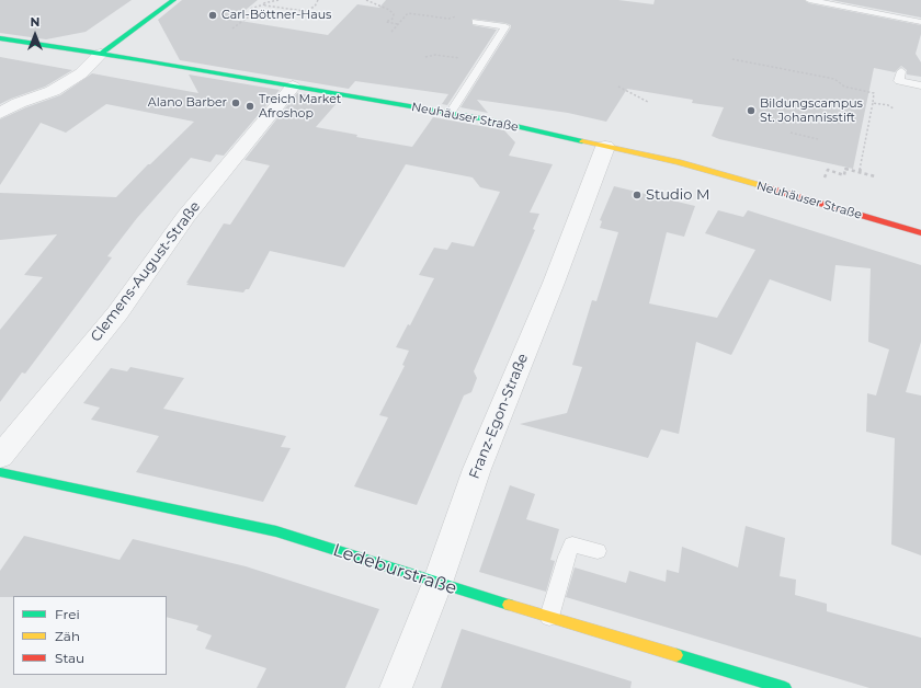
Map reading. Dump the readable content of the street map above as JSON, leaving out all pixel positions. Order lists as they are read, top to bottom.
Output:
{
  "streets": {
    "main road": ["Neuhäuser Straße", "Ledeburstraße"],
    "street": ["Clemens-August-Straße", "Franz-Egon-Straße"]
  },
  "crossings": [
    ["Neuhäuser Straße", "Clemens-August-Straße"],
    ["Neuhäuser Straße", "Franz-Egon-Straße"],
    ["Franz-Egon-Straße", "Ledeburstraße"]
  ],
  "places": [
    "Carl-Böttner-Haus",
    "Alano Barber",
    "Treich Market Afroshop",
    "Bildungscampus St. Johannisstift",
    "Studio M"
  ],
  "legend": ["Frei", "Zäh", "Stau"],
  "north": "top"
}
